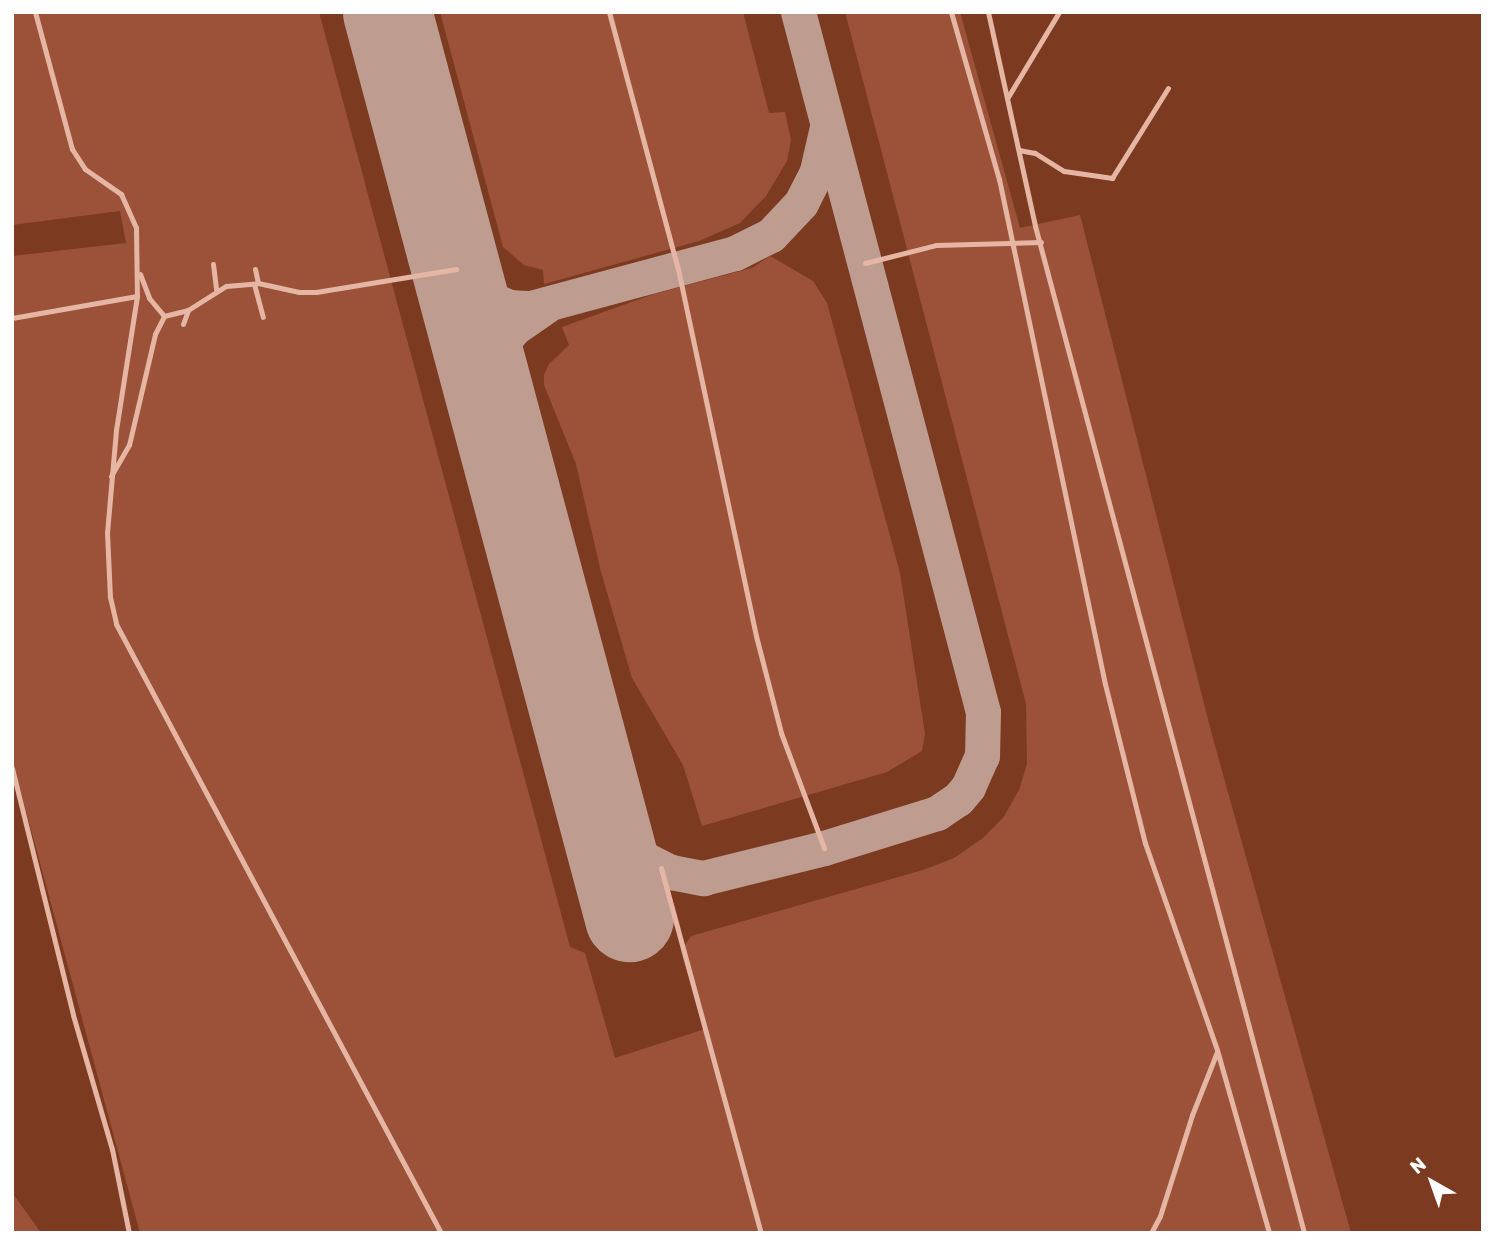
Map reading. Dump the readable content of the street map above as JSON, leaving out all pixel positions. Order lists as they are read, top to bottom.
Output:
{
  "north": "top left"
}
